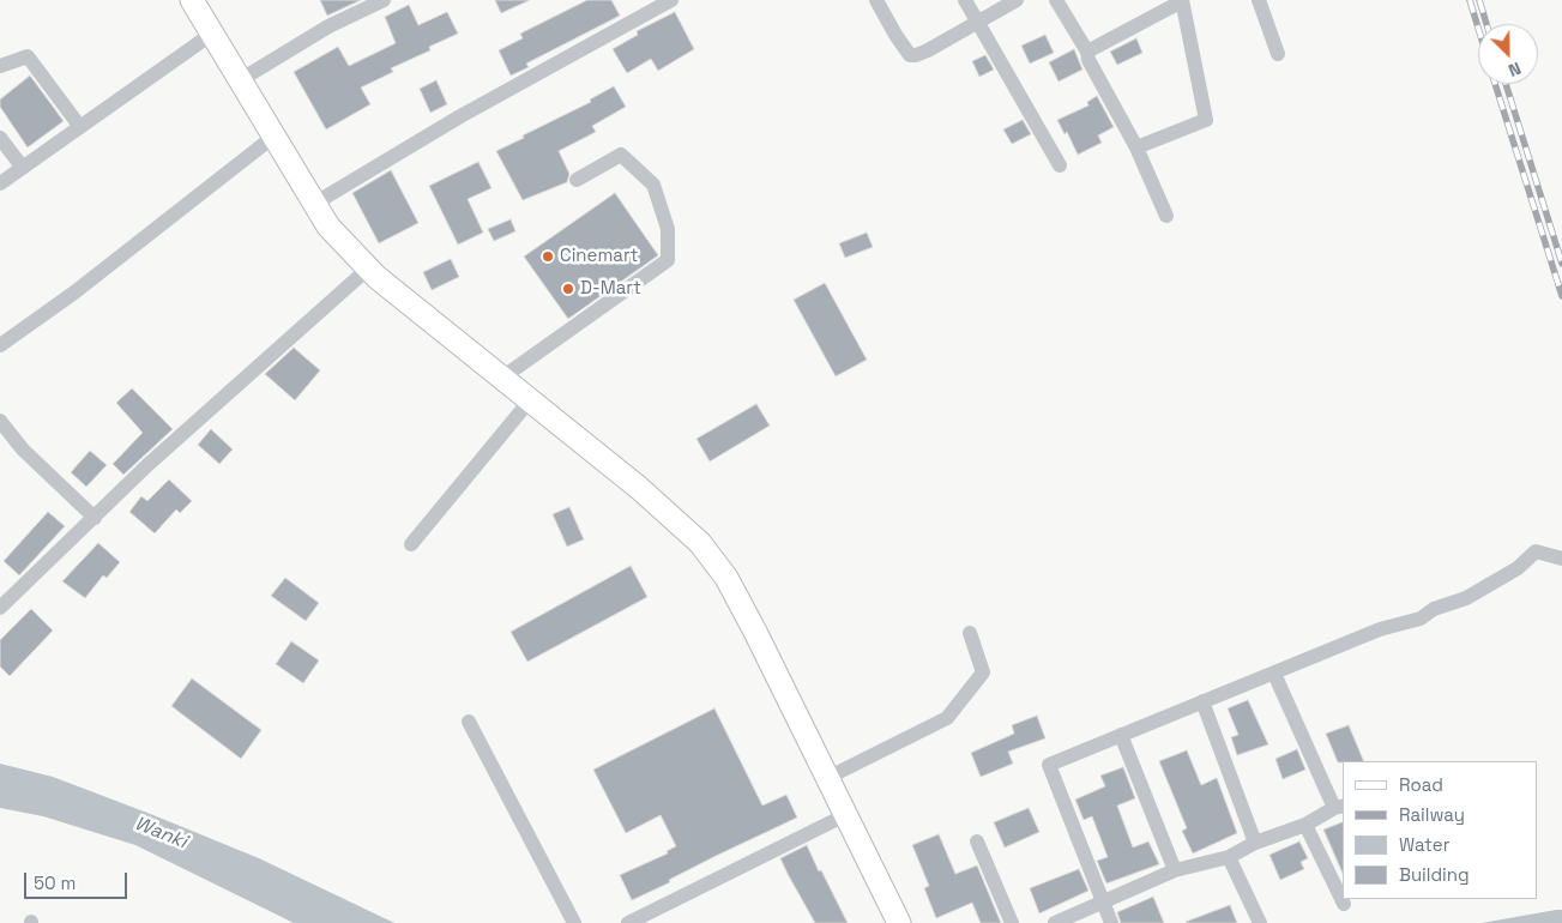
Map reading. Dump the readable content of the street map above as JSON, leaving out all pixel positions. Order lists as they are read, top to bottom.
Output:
{
  "water": ["Wanki"],
  "places": ["Cinemart", "D-Mart"],
  "legend": [
    "Road",
    "Railway",
    "Water",
    "Building"
  ],
  "scale_bar": "50 m",
  "north": "bottom right"
}
